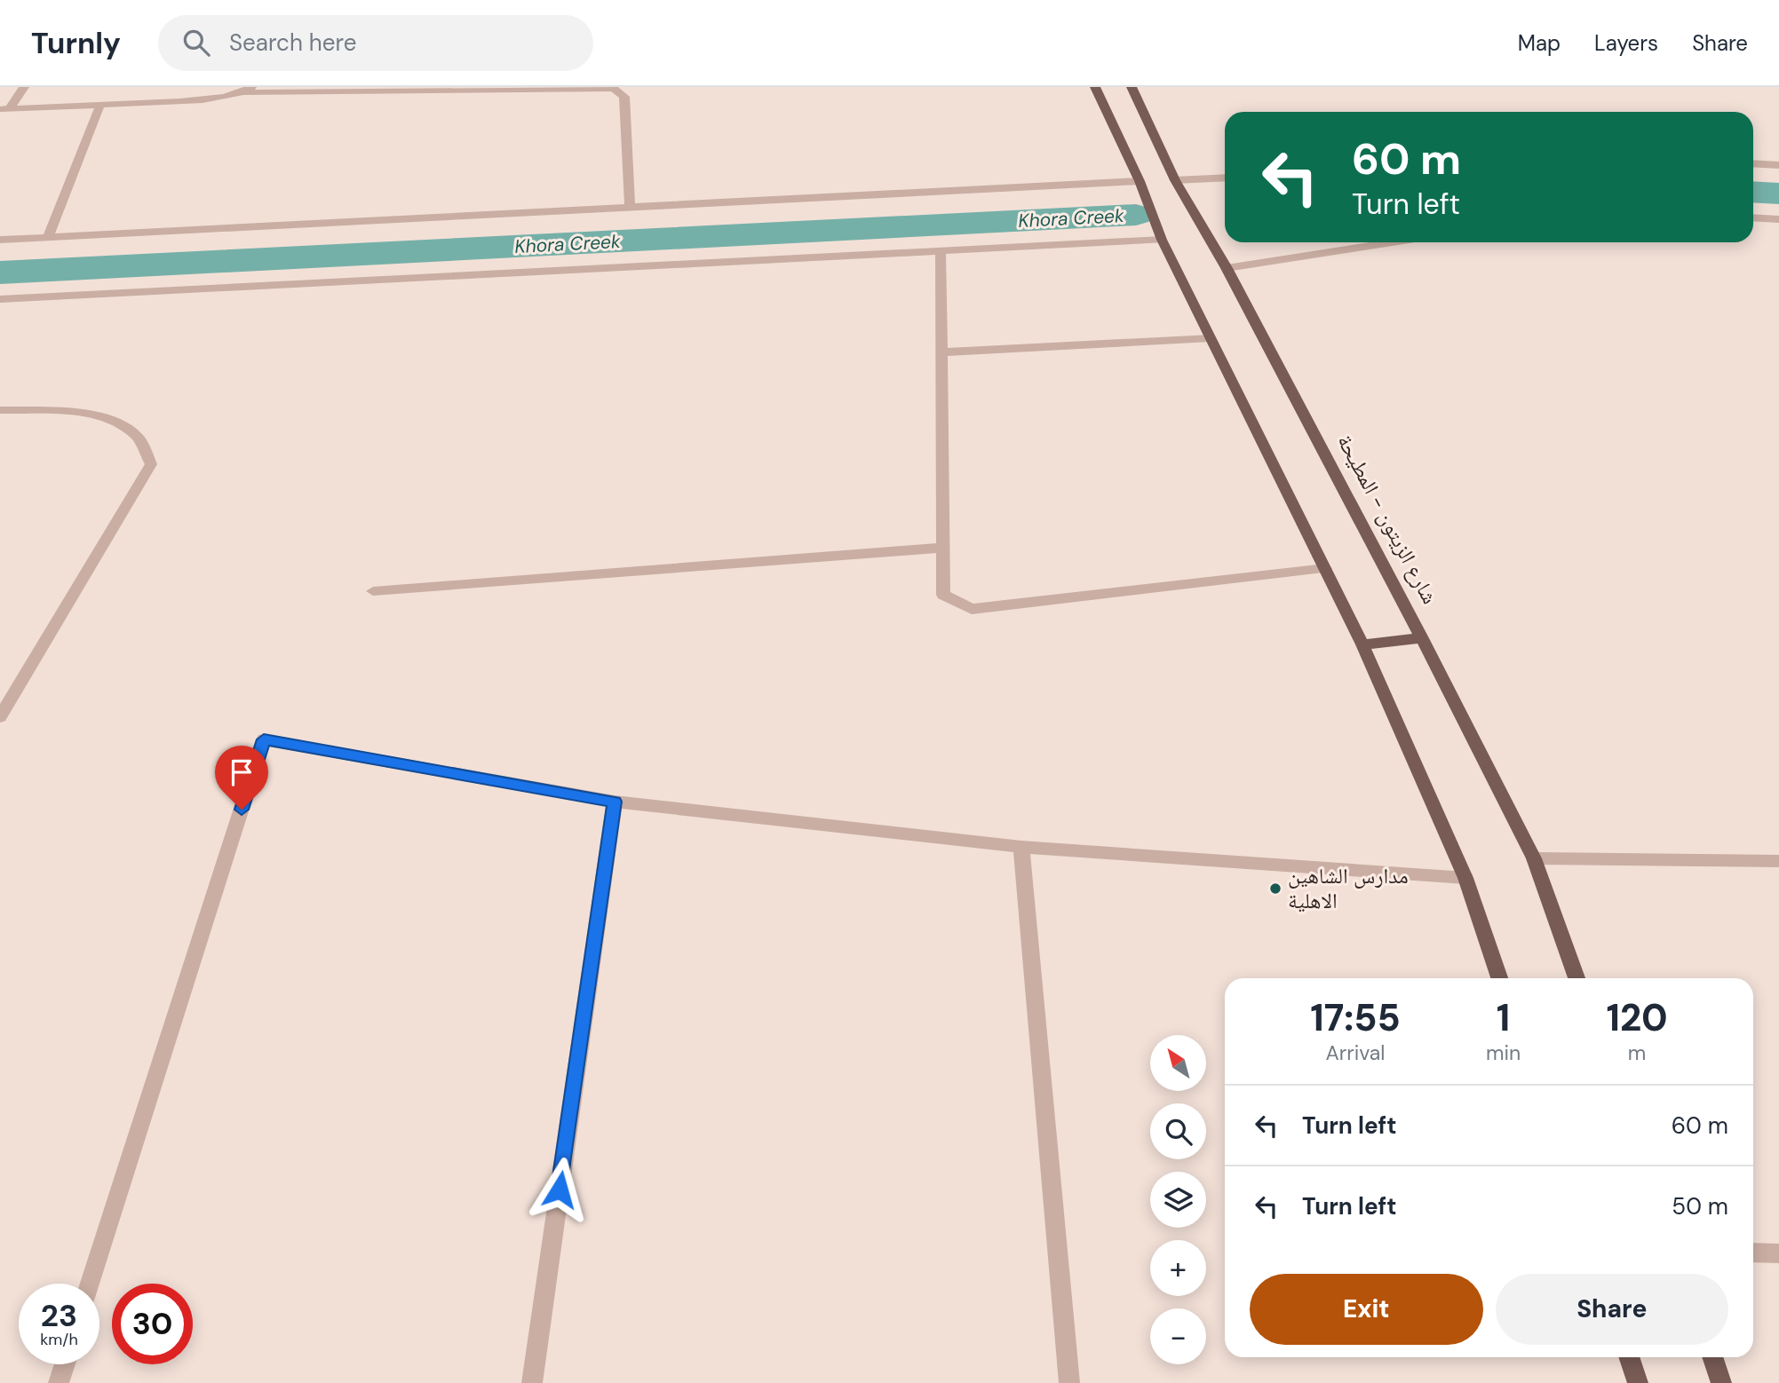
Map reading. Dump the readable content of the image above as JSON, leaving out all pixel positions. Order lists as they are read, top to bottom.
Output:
{
  "streets": {
    "main road": ["شارع الزيتون - المطيحة"]
  },
  "water": ["Khora Creek"],
  "places": ["مدارس الشاهين الاهلية"],
  "north": "top left",
  "page": {
    "header": "Turnly",
    "search": "Search here",
    "nav": ["Map", "Layers", "Share"],
    "turn": ["60 m", "Turn left"],
    "eta": [
      "17:55",
      "Arrival",
      "1",
      "min",
      "120",
      "m"
    ],
    "map_buttons": ["+", "−"],
    "list": [
      {
        "name": "Turn left",
        "value": "60 m"
      },
      {
        "name": "Turn left",
        "value": "50 m"
      }
    ],
    "buttons": ["Exit", "Share"],
    "speed": "23 km/h",
    "limit": "30"
  }
}
